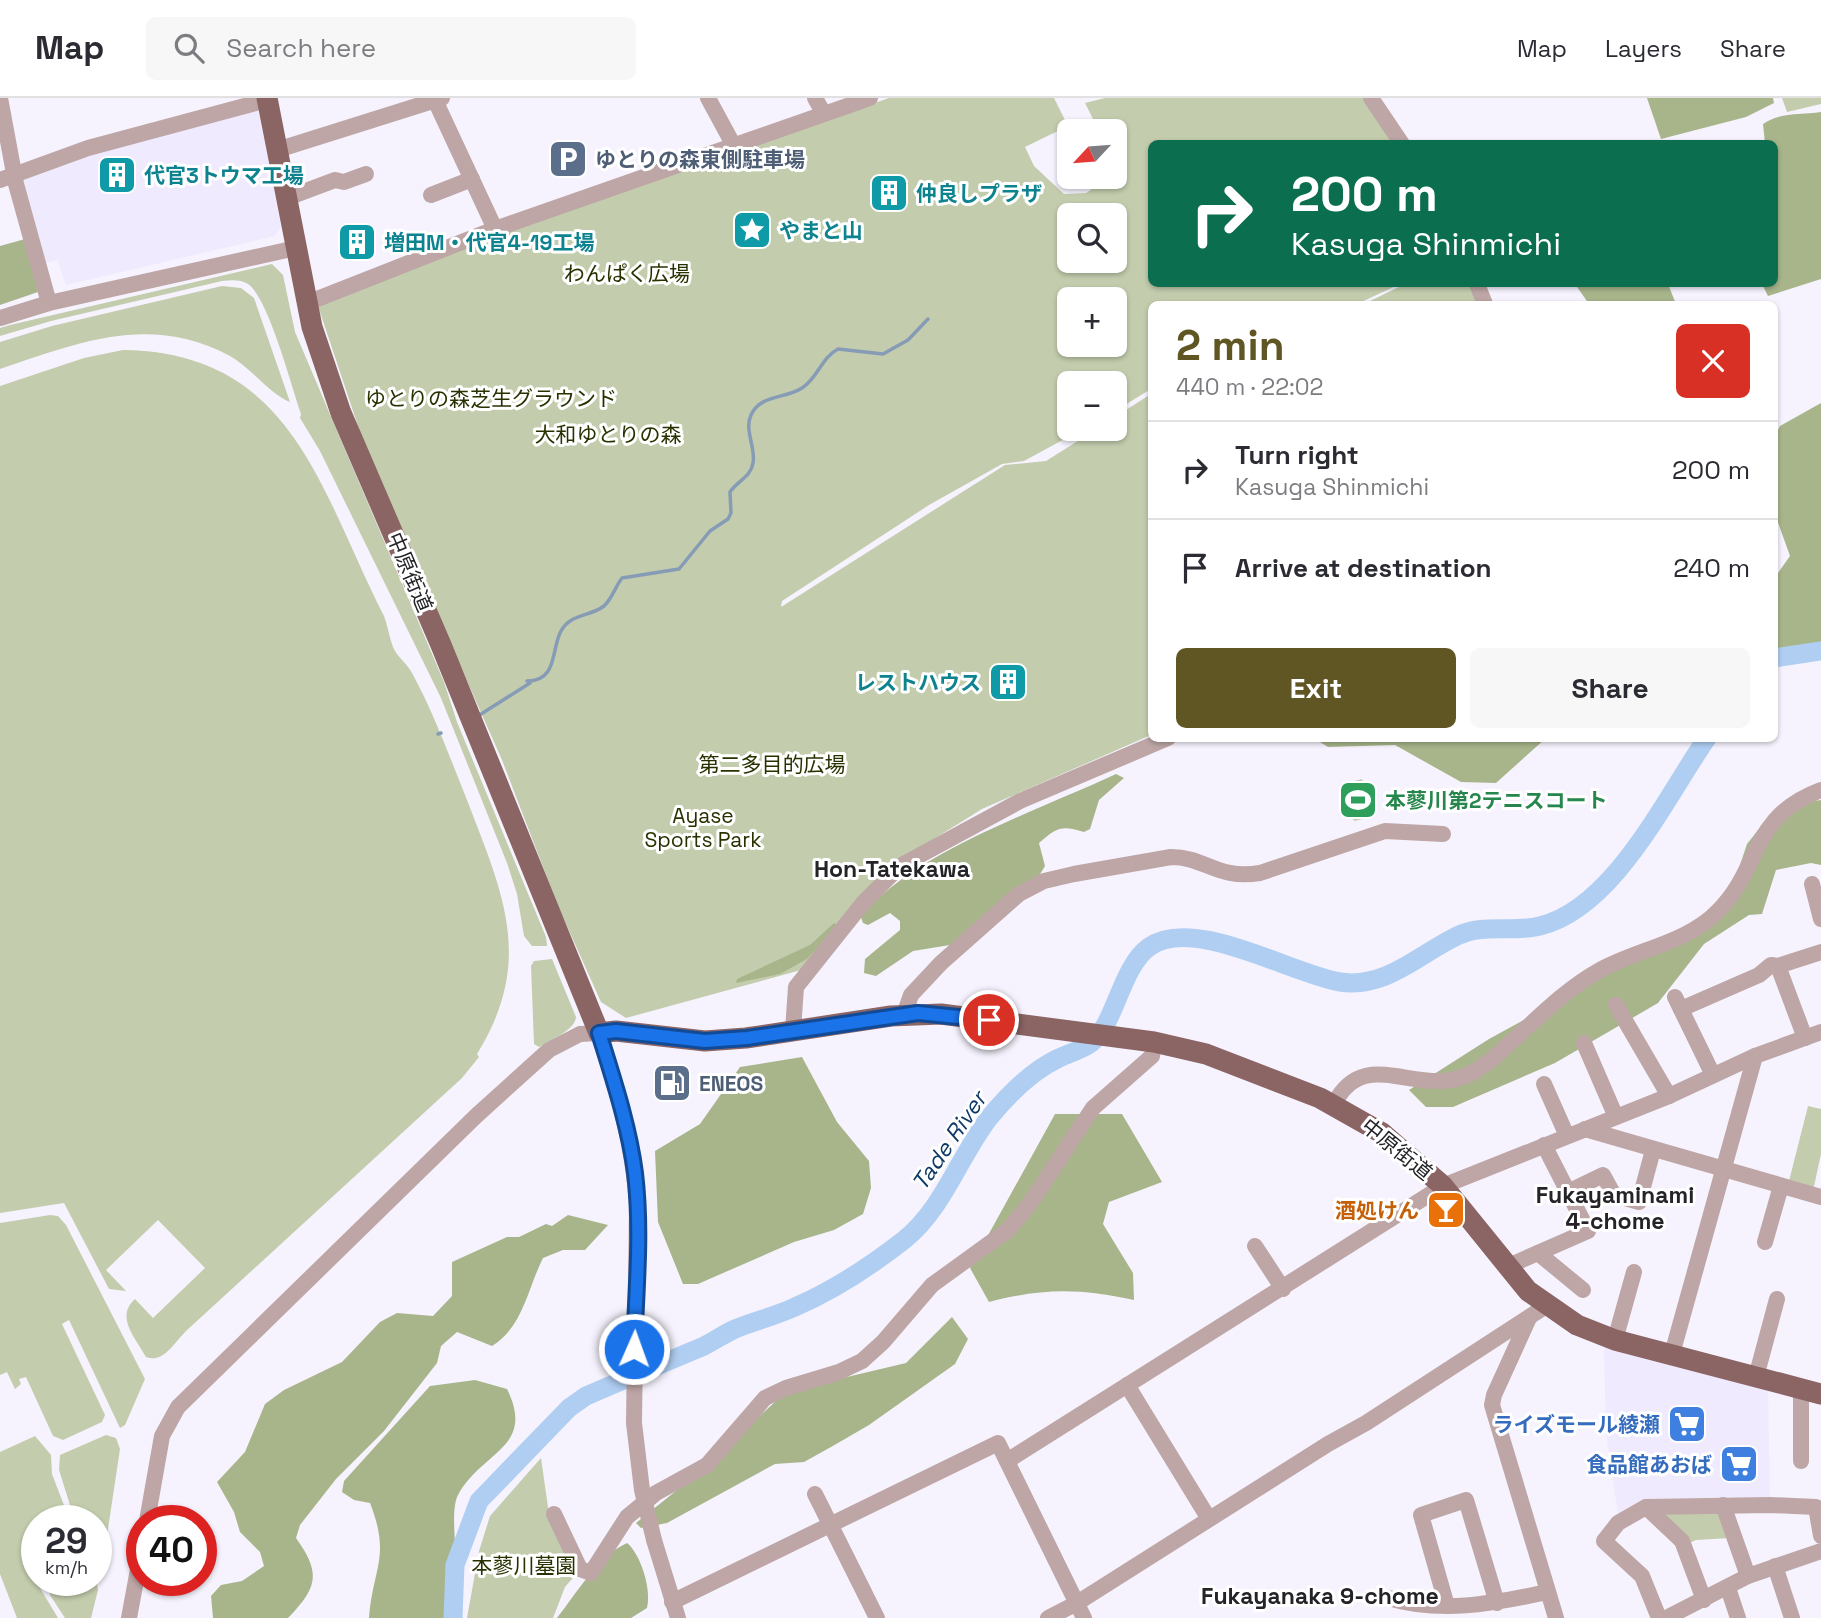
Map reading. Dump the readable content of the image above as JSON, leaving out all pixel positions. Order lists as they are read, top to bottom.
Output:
{
  "streets": {
    "main road": ["中原街道"]
  },
  "districts": ["Hon-Tatekawa", "Fukayaminami 4-chome", "Fukayanaka 9-chome"],
  "water": ["Tade River"],
  "parks": [
    "わんぱく広場",
    "ゆとりの森芝生グラウンド",
    "大和ゆとりの森",
    "第二多目的広場",
    "Ayase Sports Park",
    "本蓼川墓園"
  ],
  "places": {
    "parking": ["ゆとりの森東側駐車場"],
    "building": [
      "代官3トウマ工場",
      "仲良しプラザ",
      "増田M・代官4-19工場",
      "レストハウス"
    ],
    "place": ["やまと山"],
    "sports": ["本蓼川第2テニスコート"],
    "fuel station": ["ENEOS"],
    "bar": ["酒処けん"],
    "supermarket": ["ライズモール綾瀬", "食品館あおば"]
  },
  "north": "bottom left",
  "page": {
    "header": "Map",
    "search": "Search here",
    "nav": ["Map", "Layers", "Share"],
    "map_buttons": ["+", "−"],
    "turn": ["200 m", "Kasuga Shinmichi"],
    "heading": ["2 min", "440 m · 22:02"],
    "list": [
      {
        "name": "Turn right",
        "note": "Kasuga Shinmichi",
        "value": "200 m"
      },
      {
        "name": "Arrive at destination",
        "value": "240 m"
      }
    ],
    "buttons": ["Exit", "Share"],
    "speed": "29 km/h",
    "limit": "40"
  }
}
